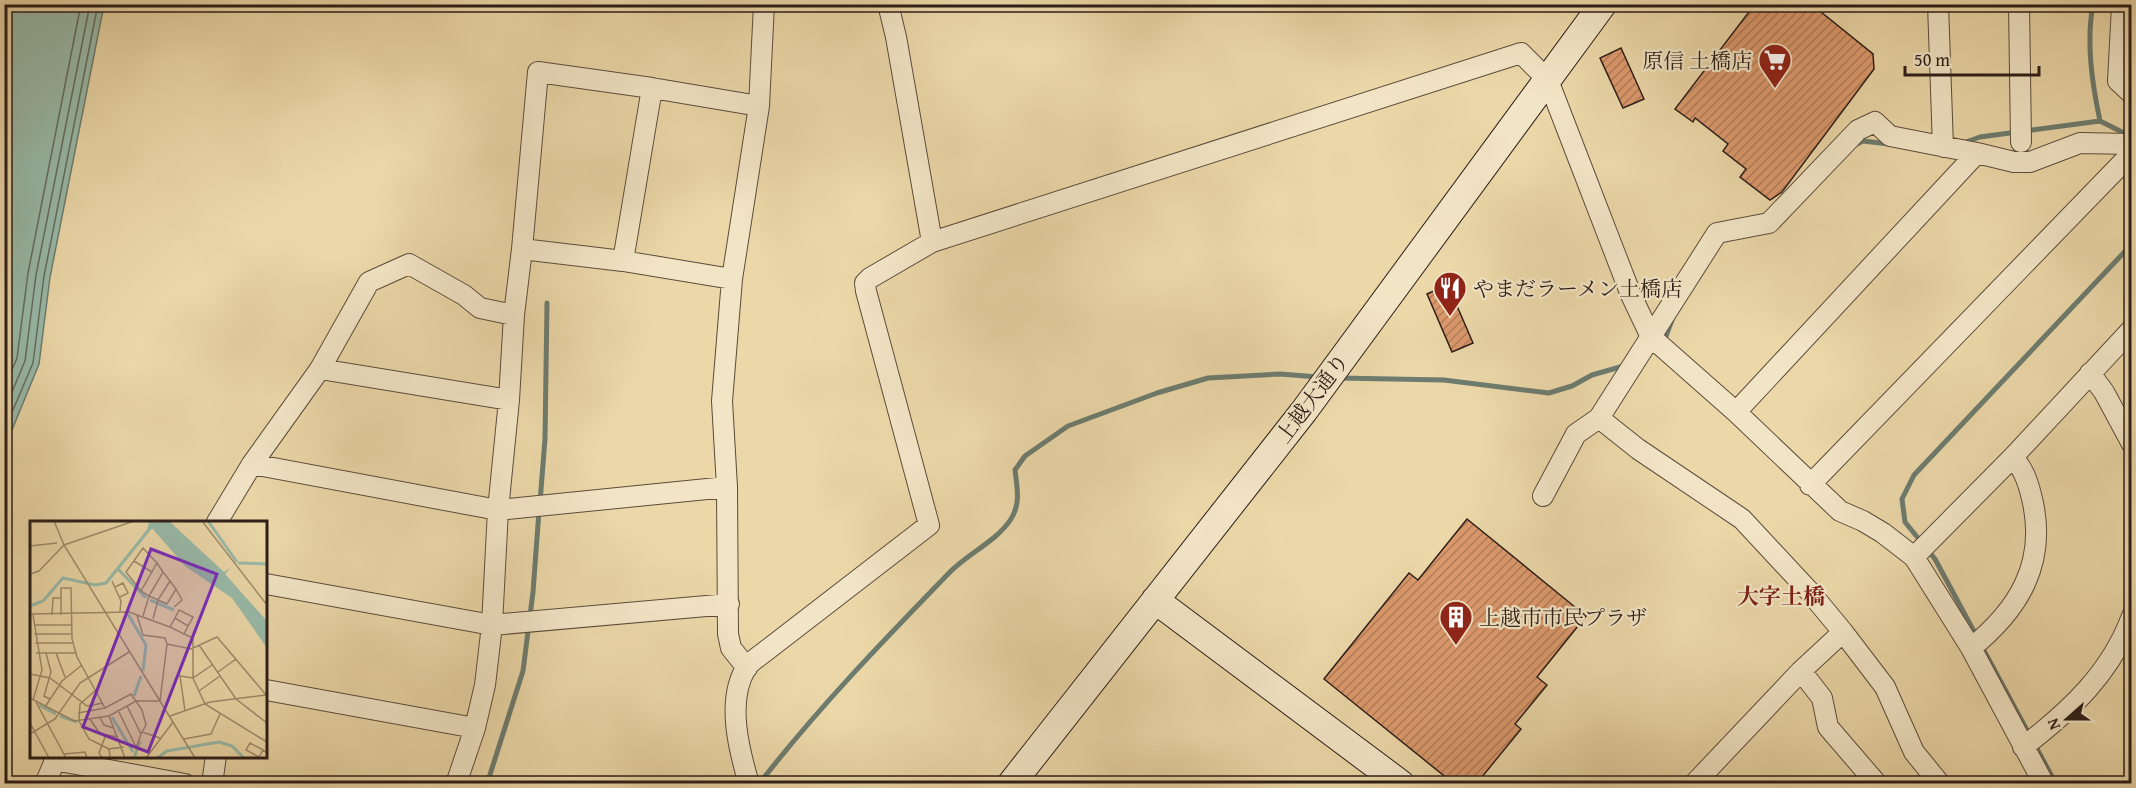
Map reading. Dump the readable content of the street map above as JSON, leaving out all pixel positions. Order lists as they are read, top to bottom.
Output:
{
  "streets": {
    "main road": ["上越大通り"]
  },
  "districts": ["大字土橋"],
  "places": {
    "supermarket": ["原信 土橋店"],
    "restaurant": ["やまだラーメン土橋店"],
    "building": ["上越市市民プラザ"]
  },
  "scale_bar": "50 m",
  "north": "left"
}
